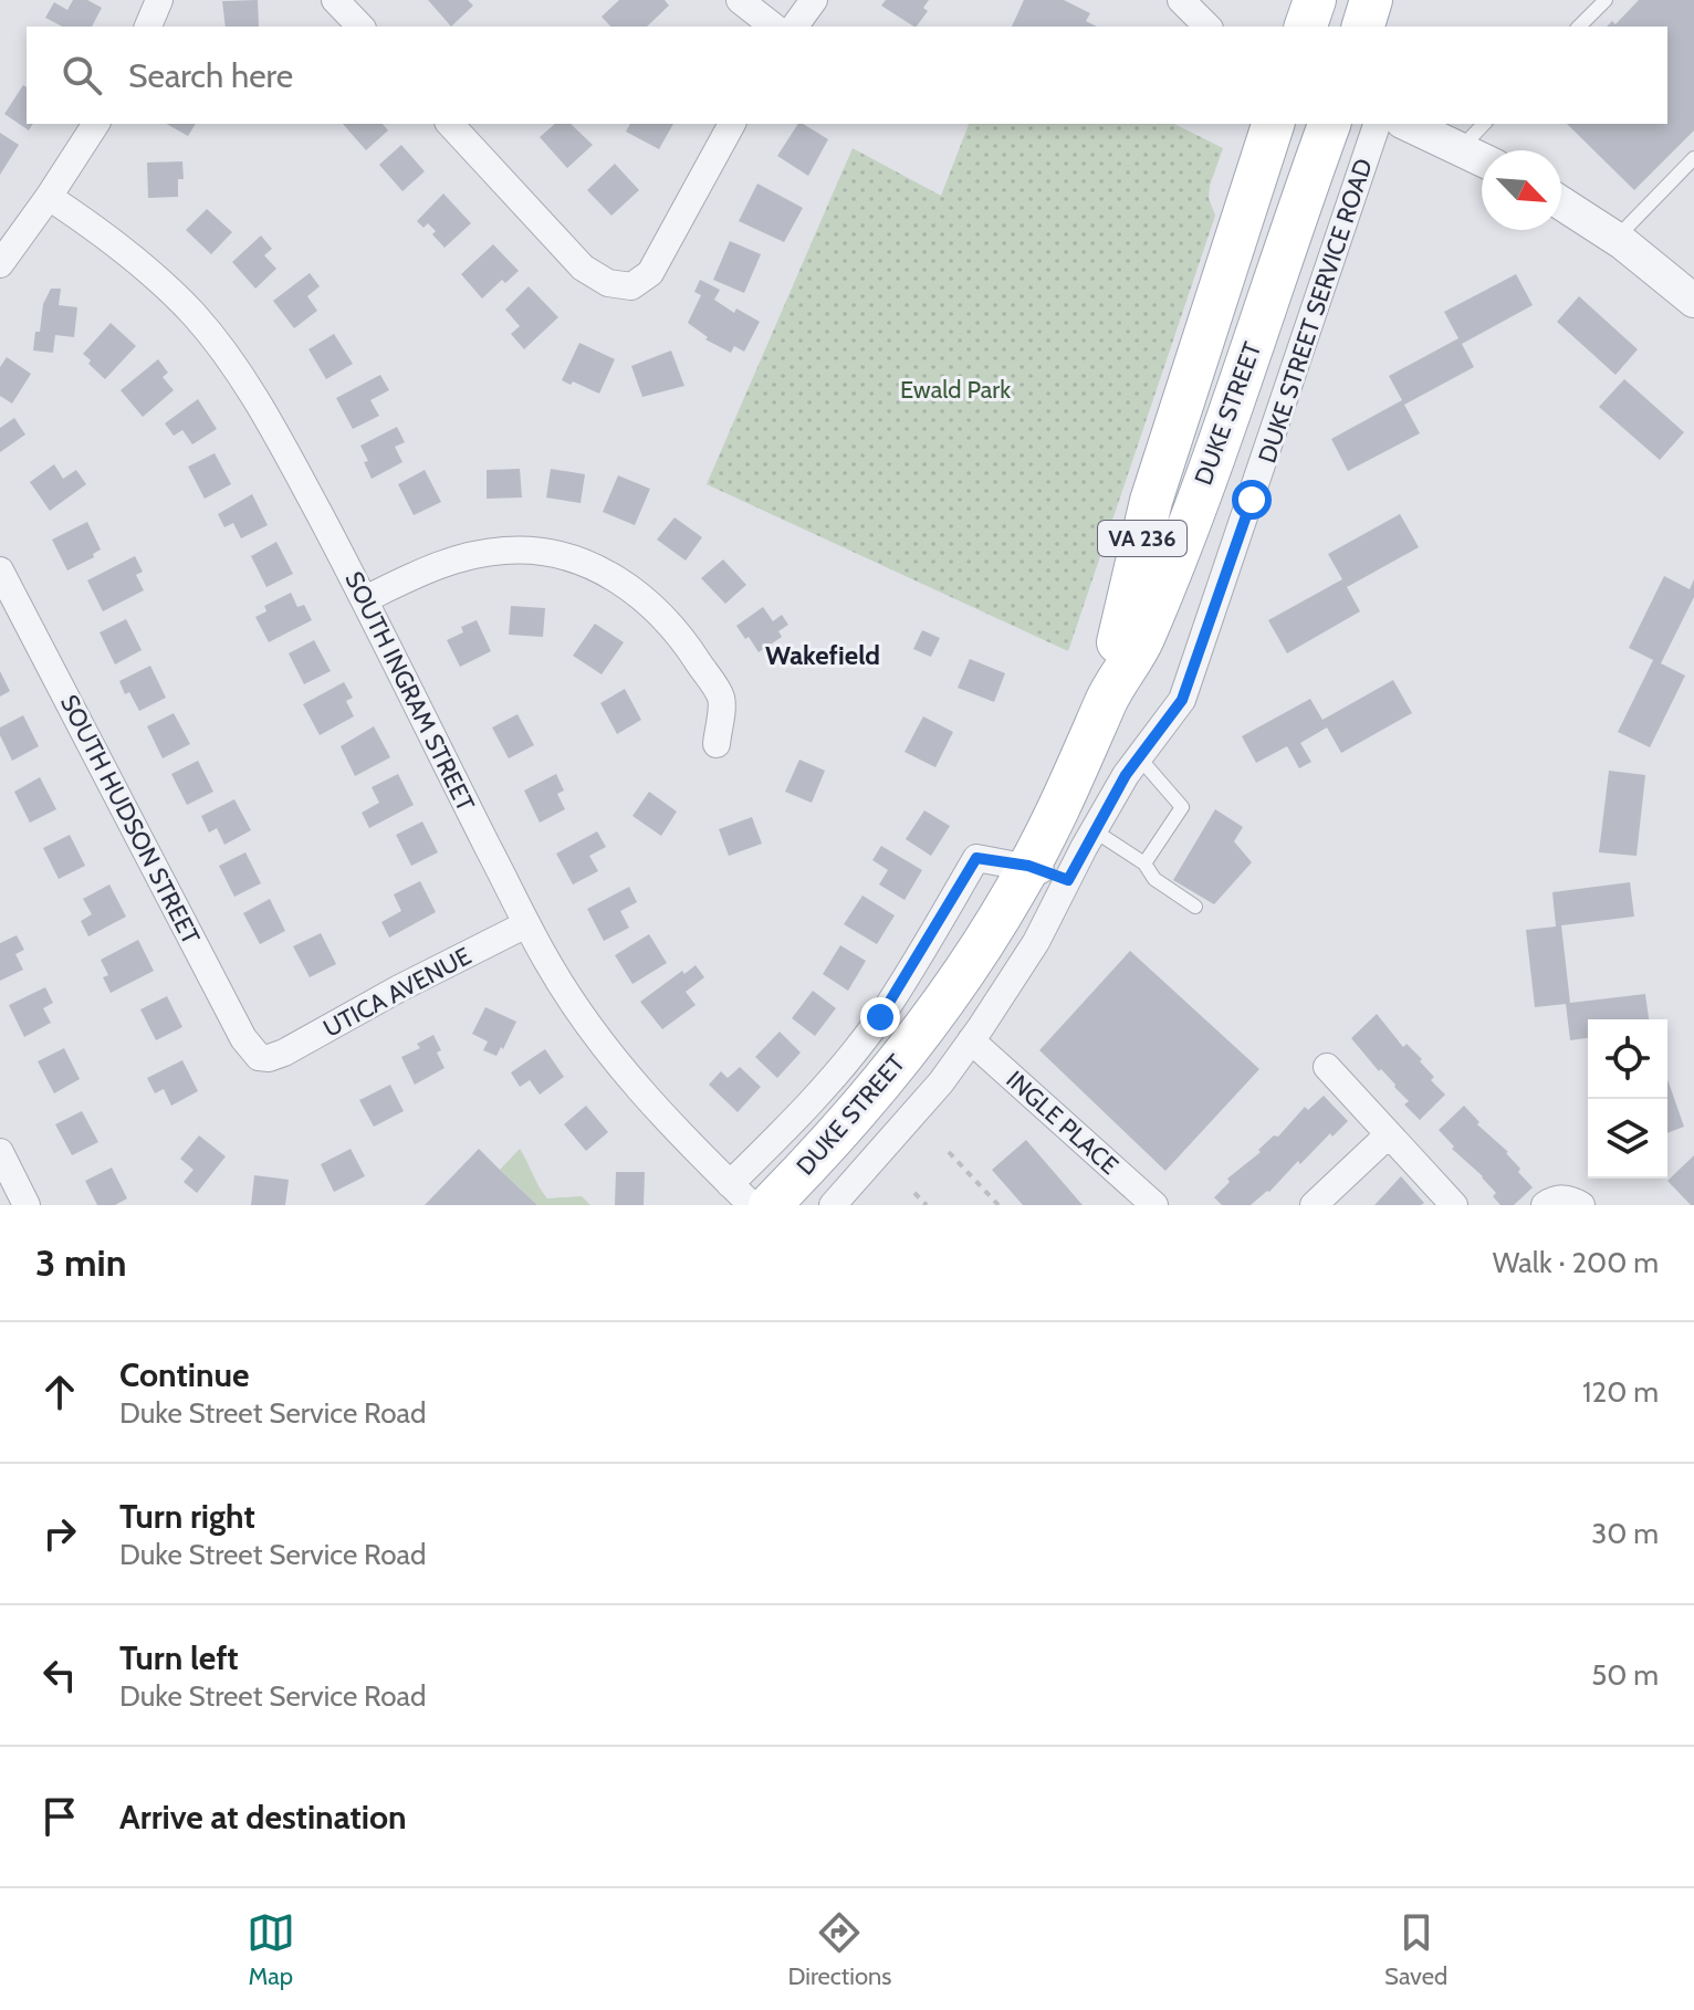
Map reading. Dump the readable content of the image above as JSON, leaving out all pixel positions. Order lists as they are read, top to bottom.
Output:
{
  "streets": {
    "main road": ["DUKE STREET", "VA 236"],
    "street": [
      "DUKE STREET SERVICE ROAD",
      "SOUTH INGRAM STREET",
      "SOUTH HUDSON STREET",
      "UTICA AVENUE",
      "INGLE PLACE"
    ]
  },
  "crossings": [
    ["DUKE STREET SERVICE ROAD", "INGLE PLACE"],
    ["SOUTH INGRAM STREET", "UTICA AVENUE"],
    ["SOUTH HUDSON STREET", "UTICA AVENUE"]
  ],
  "districts": ["Wakefield"],
  "parks": ["Ewald Park"],
  "north": "bottom right",
  "page": {
    "search": "Search here",
    "heading": ["3 min", "Walk · 200 m"],
    "list": [
      ["Continue", "Duke Street Service Road", "120 m"],
      ["Turn right", "Duke Street Service Road", "30 m"],
      ["Turn left", "Duke Street Service Road", "50 m"],
      "Arrive at destination"
    ],
    "nav": ["Map", "Directions", "Saved"]
  }
}
